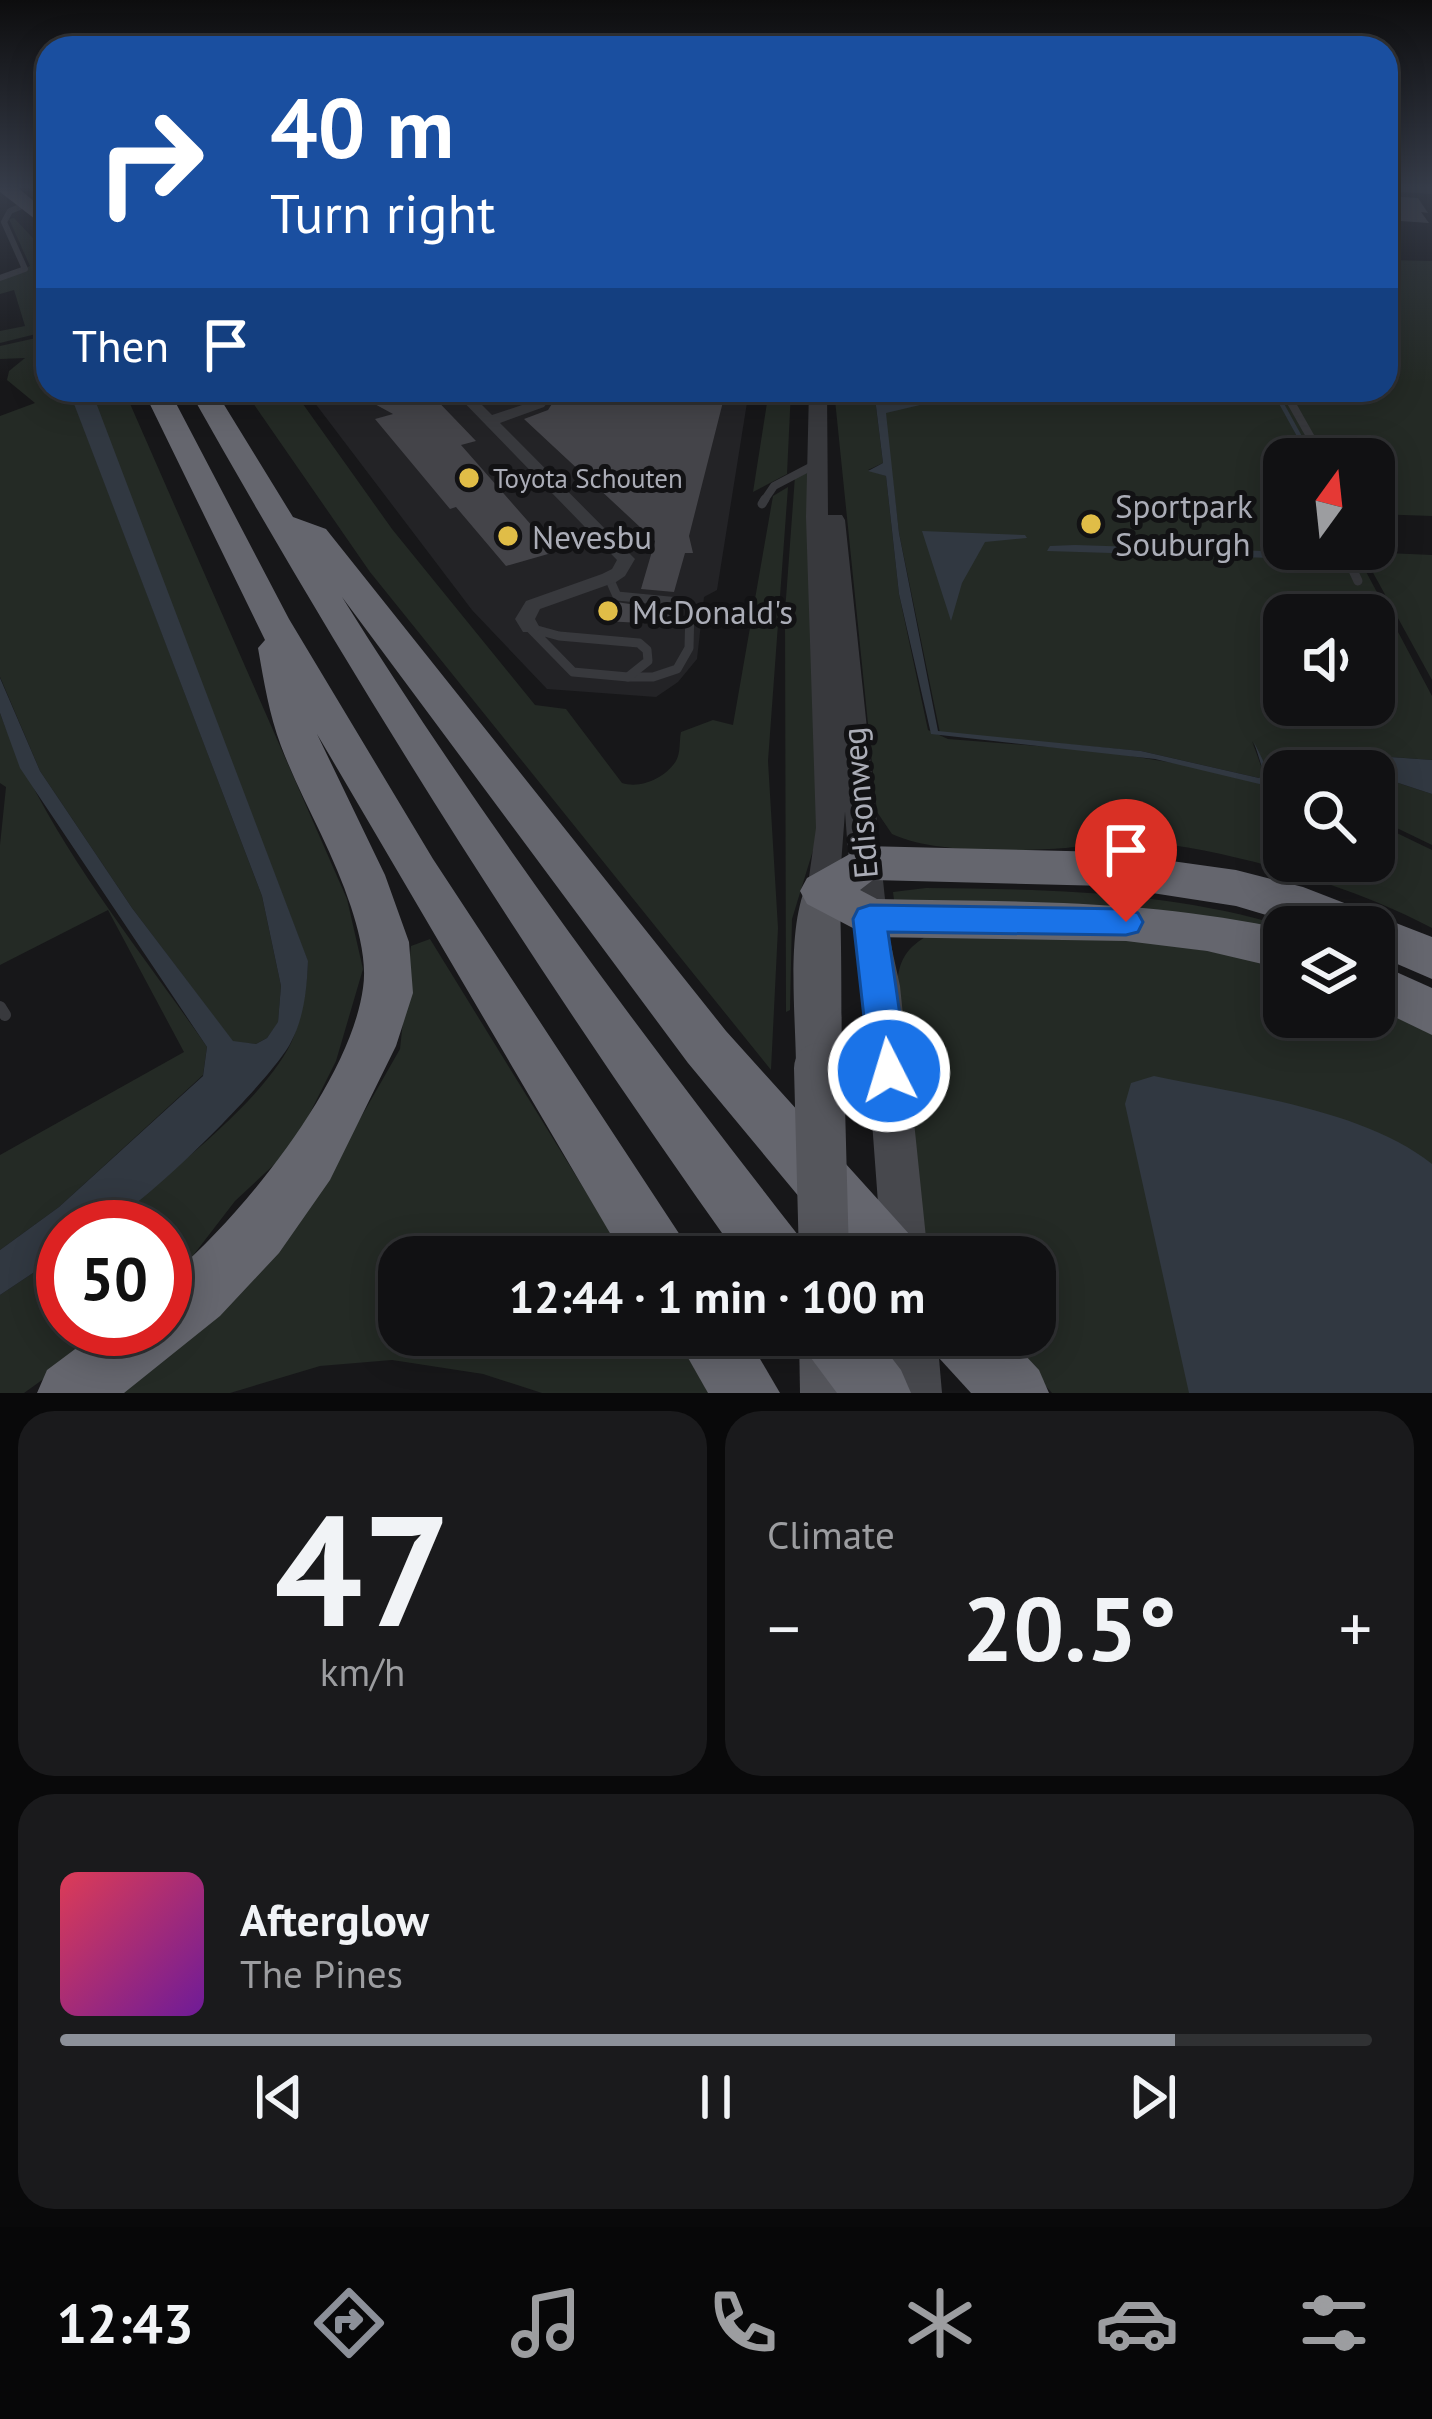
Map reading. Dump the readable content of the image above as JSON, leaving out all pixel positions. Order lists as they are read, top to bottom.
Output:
{
  "streets": {
    "main road": ["Edisonweg"]
  },
  "places": [
    "Toyota Schouten",
    "Sportpark Souburgh",
    "Nevesbu",
    "McDonald's"
  ],
  "north": "top",
  "page": {
    "turn": ["40 m", "Turn right"],
    "then": "Then",
    "limit": "50",
    "trip": "12:44 · 1 min · 100 m",
    "tile": [
      ["47", "km/h"],
      "Climate"
    ],
    "heat": ["−", "20.5°", "+"],
    "song": ["Afterglow", "The Pines"],
    "tabs": "12:43"
  }
}
